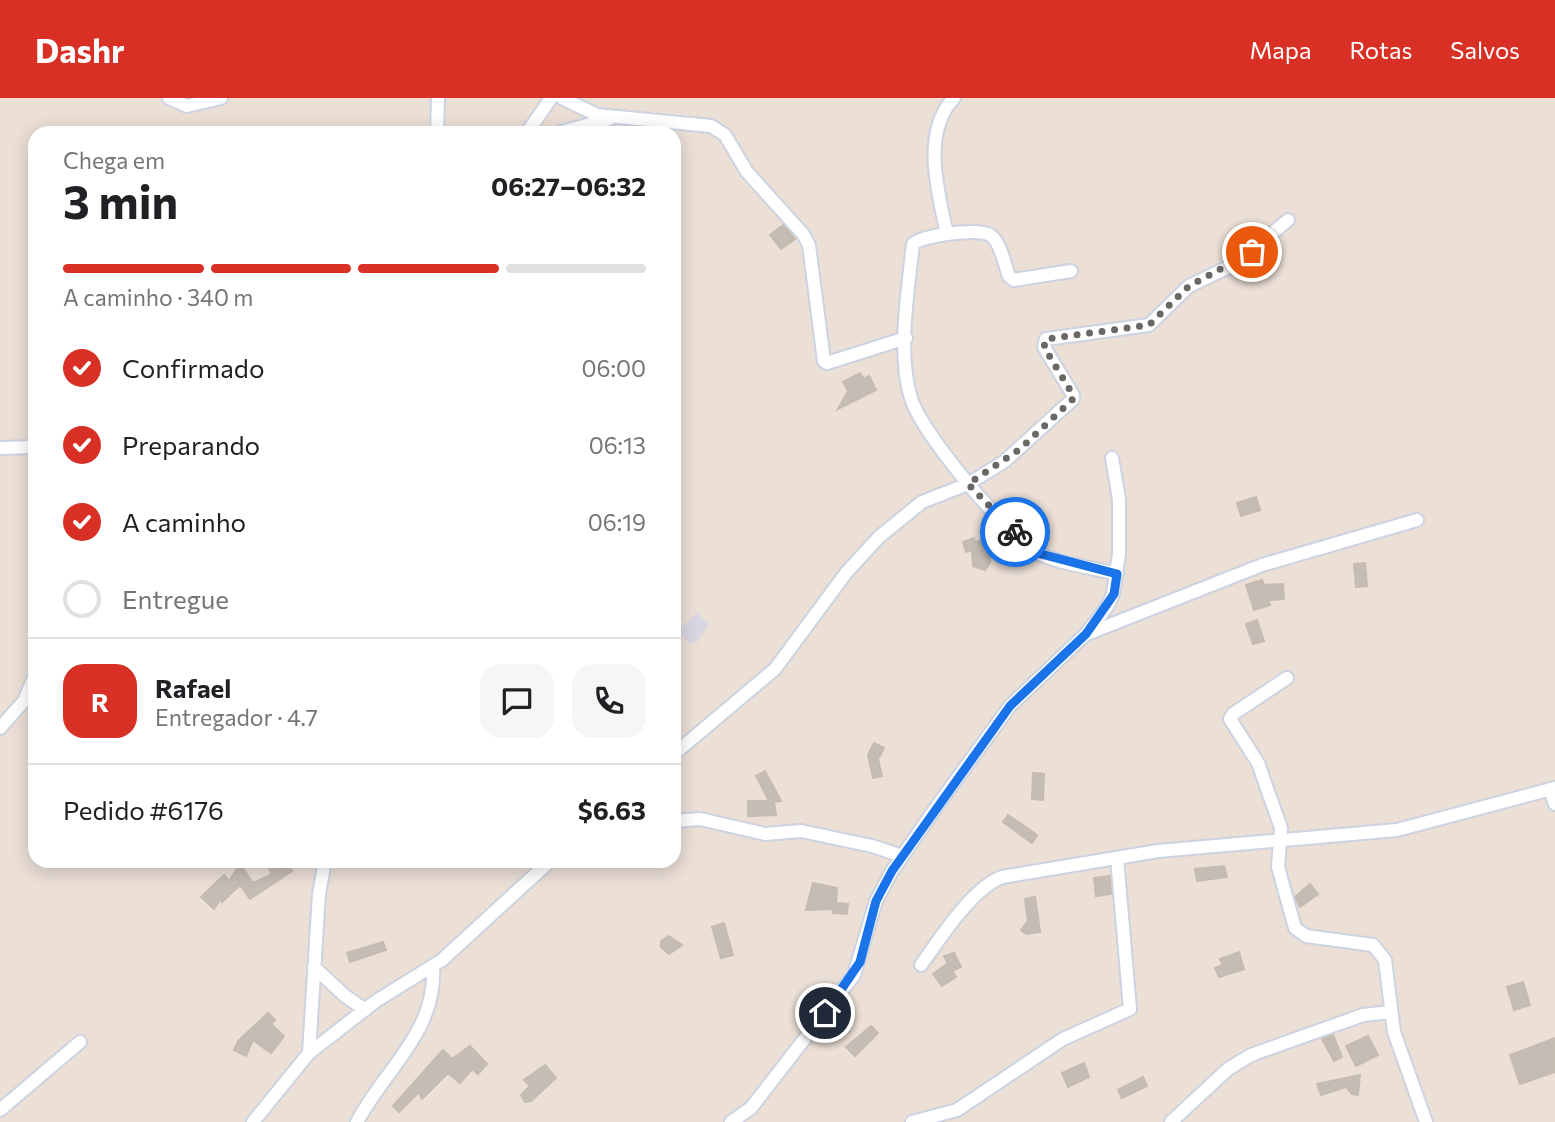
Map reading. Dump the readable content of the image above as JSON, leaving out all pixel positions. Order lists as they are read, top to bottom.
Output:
{
  "page": {
    "header": "Dashr",
    "nav": ["Mapa", "Rotas", "Salvos"],
    "heading": ["3 min", "Chega em", "06:27–06:32"],
    "panel": [
      "Rafael",
      "Entregador · 4.7",
      "Pedido #6176",
      "$6.63"
    ],
    "bar": "A caminho · 340 m",
    "list": [
      ["Confirmado", "06:00"],
      ["Preparando", "06:13"],
      ["A caminho", "06:19"],
      "Entregue"
    ],
    "round": "R"
  }
}
